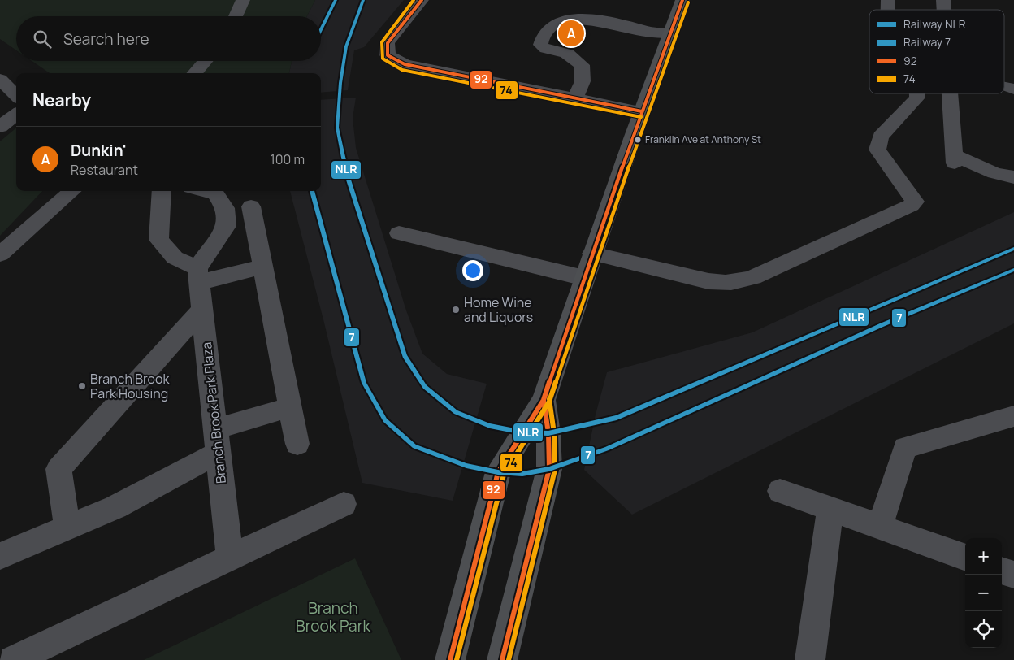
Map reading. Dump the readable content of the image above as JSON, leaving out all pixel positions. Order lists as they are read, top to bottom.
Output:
{
  "streets": {
    "street": ["Branch Brook Park Plaza"]
  },
  "parks": ["Branch Brook Park"],
  "places": ["Franklin Ave at Anthony St", "Home Wine and Liquors", "Branch Brook Park Housing"],
  "lines": [
    "rail line NLR",
    "rail line 7",
    "transit line 92",
    "transit line 74"
  ],
  "legend": [
    "Railway NLR",
    "Railway 7",
    "92",
    "74"
  ],
  "page": {
    "search": "Search here",
    "pins": "A",
    "heading": "Nearby",
    "list": [
      {
        "mark": "A",
        "name": "Dunkin'",
        "note": "Restaurant",
        "value": "100 m"
      }
    ],
    "map_buttons": ["+", "−"]
  }
}
